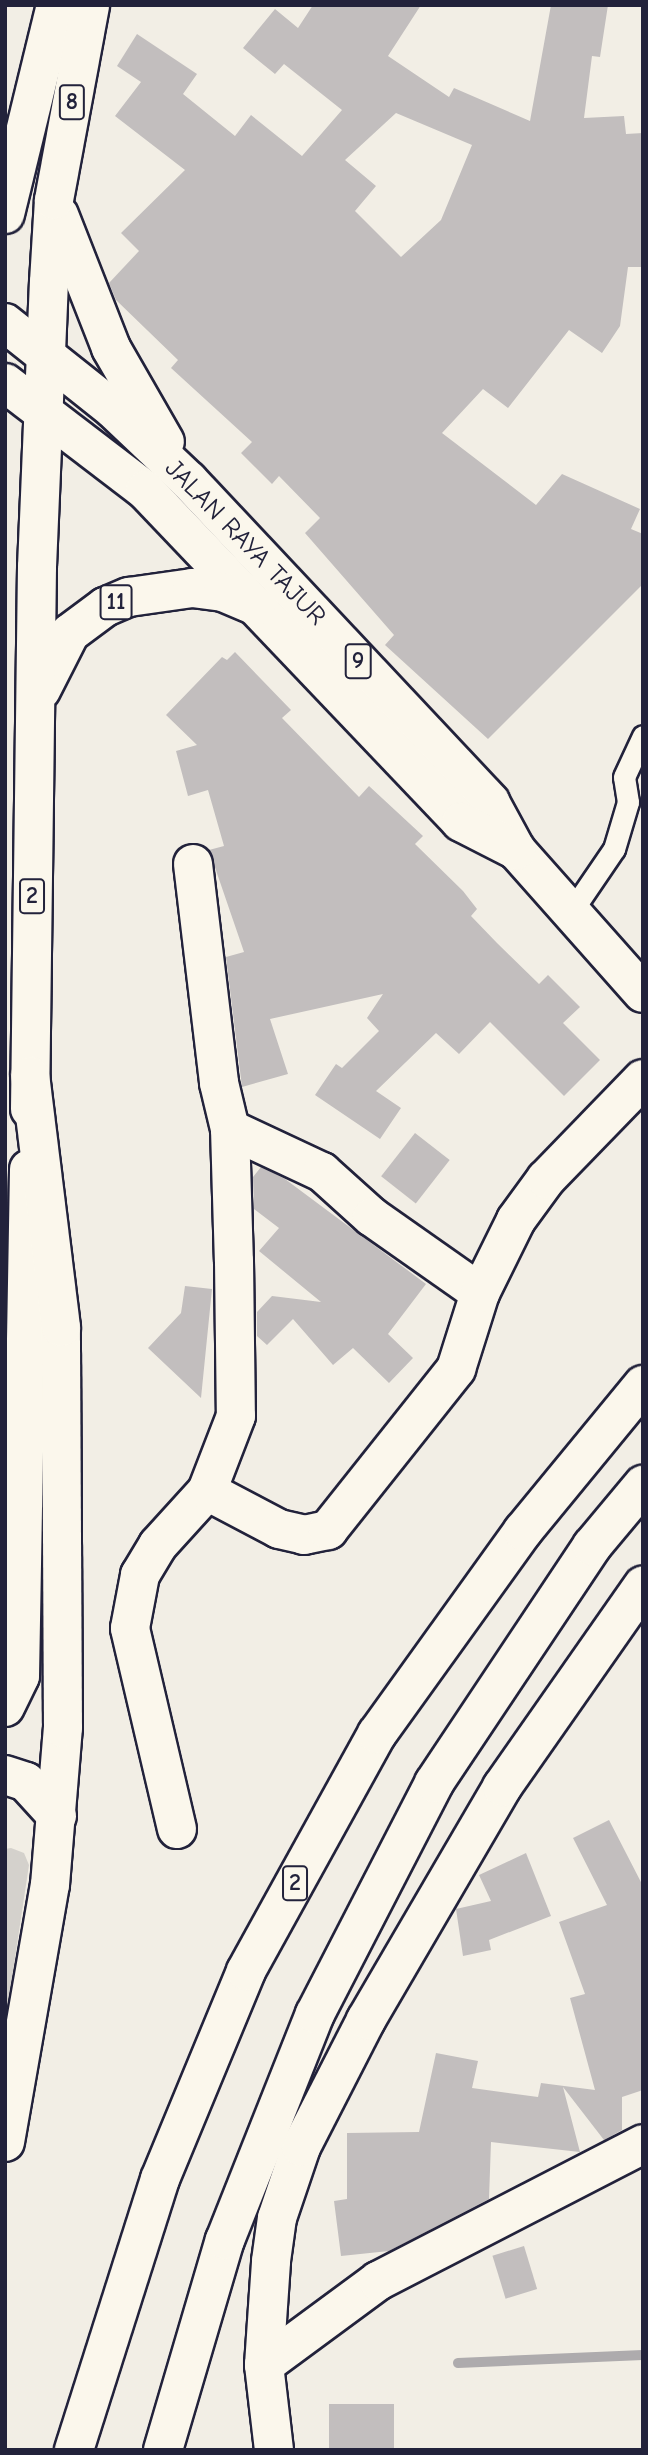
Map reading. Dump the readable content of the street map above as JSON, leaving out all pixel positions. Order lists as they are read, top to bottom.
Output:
{
  "streets": {
    "main road": [
      "8",
      "JALAN RAYA TAJUR",
      "11",
      "9",
      "2"
    ]
  },
  "crossings": [
    ["8", "JALAN RAYA TAJUR"],
    ["8", "2"],
    ["JALAN RAYA TAJUR", "11"],
    ["JALAN RAYA TAJUR", "2"],
    ["11", "2"]
  ]
}
